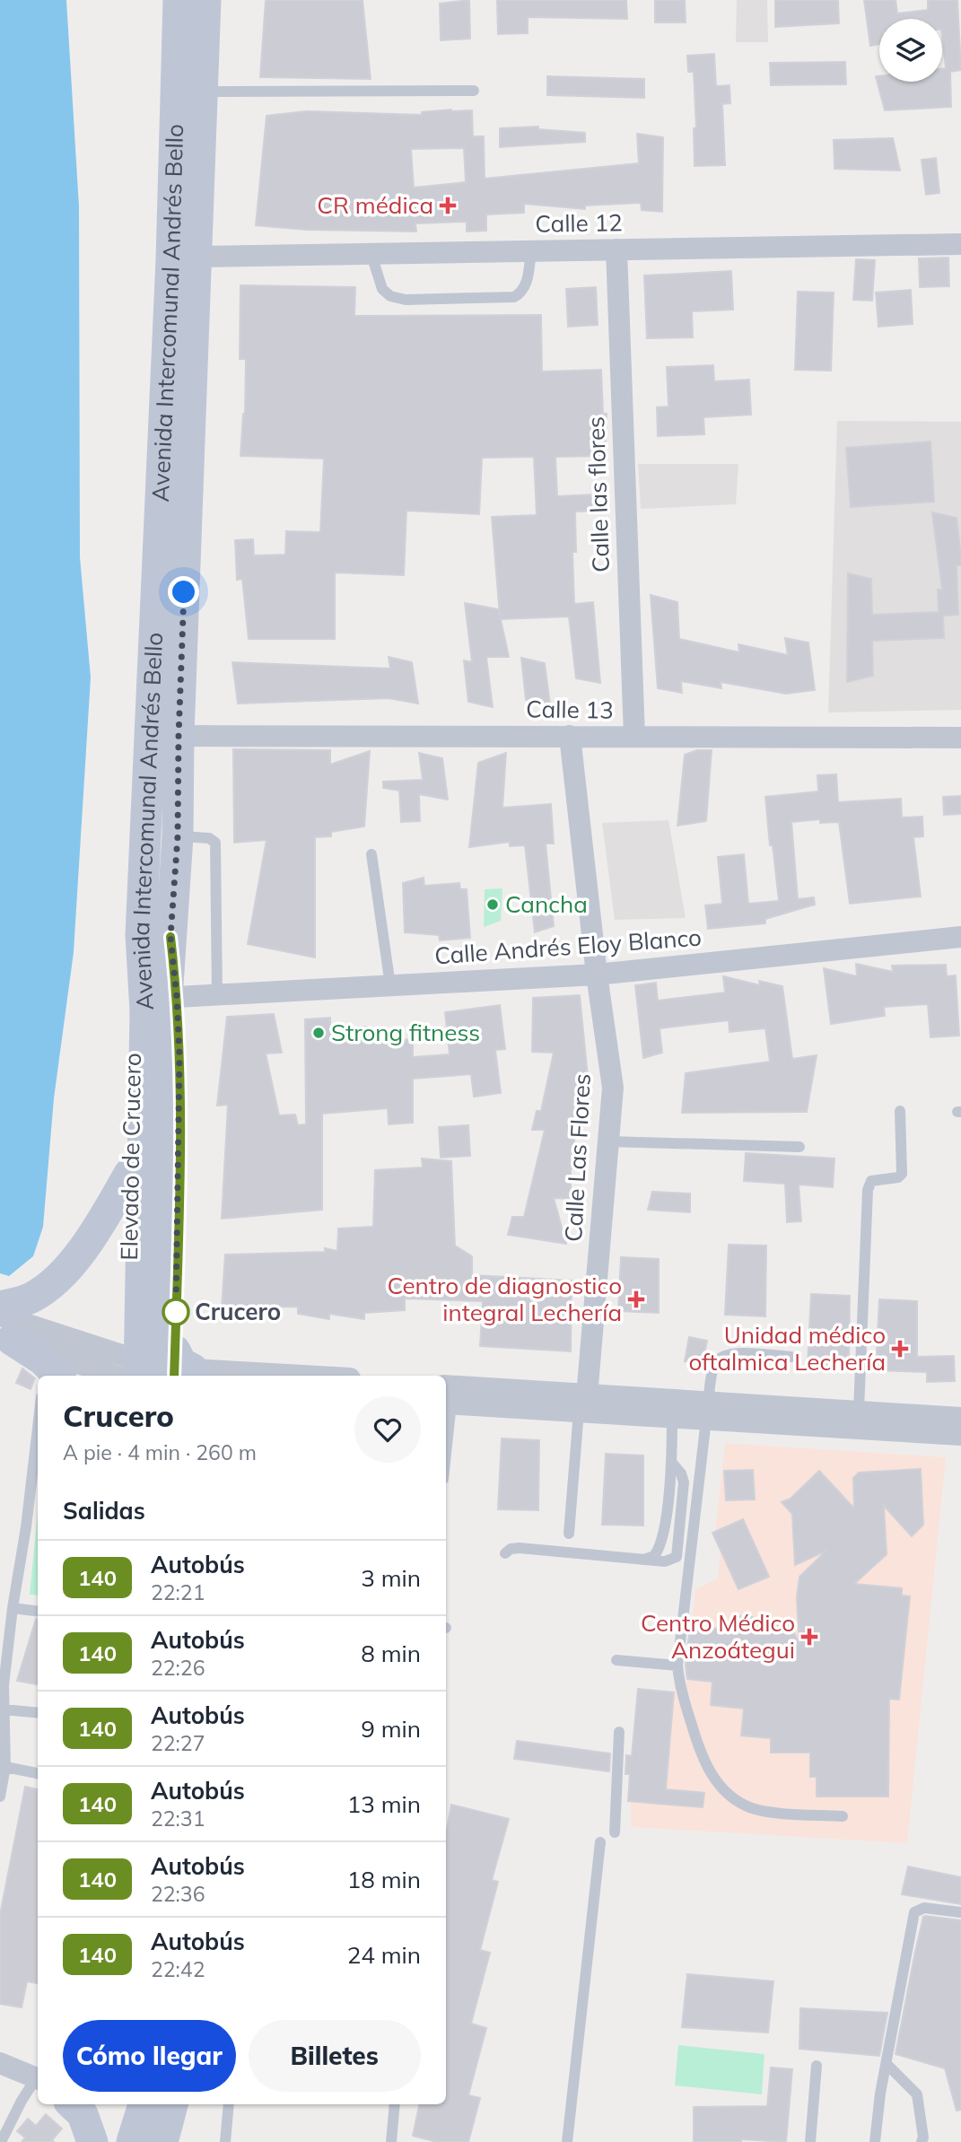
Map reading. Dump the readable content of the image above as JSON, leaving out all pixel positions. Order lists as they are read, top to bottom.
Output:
{
  "streets": {
    "main road": ["Avenida Intercomunal Andrés Bello", "Elevado de Crucero"],
    "street": [
      "Calle 12",
      "Calle las flores",
      "Calle 13",
      "Calle Andrés Eloy Blanco",
      "Calle Las Flores"
    ]
  },
  "crossings": [
    ["Calle 12", "Avenida Intercomunal Andrés Bello"],
    ["Calle 12", "Calle las flores"],
    ["Avenida Intercomunal Andrés Bello", "Calle 13"],
    ["Avenida Intercomunal Andrés Bello", "Calle Andrés Eloy Blanco"],
    ["Avenida Intercomunal Andrés Bello", "Elevado de Crucero"],
    ["Calle las flores", "Calle 13"],
    ["Calle 13", "Calle Las Flores"],
    ["Calle Andrés Eloy Blanco", "Calle Las Flores"]
  ],
  "places": {
    "health": [
      "CR médica",
      "Centro de diagnostico integral Lechería",
      "Unidad médico oftalmica Lechería",
      "Centro Médico Anzoátegui"
    ],
    "other": ["Cancha", "Strong fitness", "Crucero"]
  },
  "lines": ["bus line 140"],
  "page": {
    "heading": [
      ["Crucero", "A pie · 4 min · 260 m"],
      "Salidas"
    ],
    "list": [
      {
        "mark": "140",
        "name": "Autobús",
        "note": "22:21",
        "value": "3 min"
      },
      {
        "mark": "140",
        "name": "Autobús",
        "note": "22:26",
        "value": "8 min"
      },
      {
        "mark": "140",
        "name": "Autobús",
        "note": "22:27",
        "value": "9 min"
      },
      {
        "mark": "140",
        "name": "Autobús",
        "note": "22:31",
        "value": "13 min"
      },
      {
        "mark": "140",
        "name": "Autobús",
        "note": "22:36",
        "value": "18 min"
      },
      {
        "mark": "140",
        "name": "Autobús",
        "note": "22:42",
        "value": "24 min"
      }
    ],
    "buttons": ["Cómo llegar", "Billetes"]
  }
}
